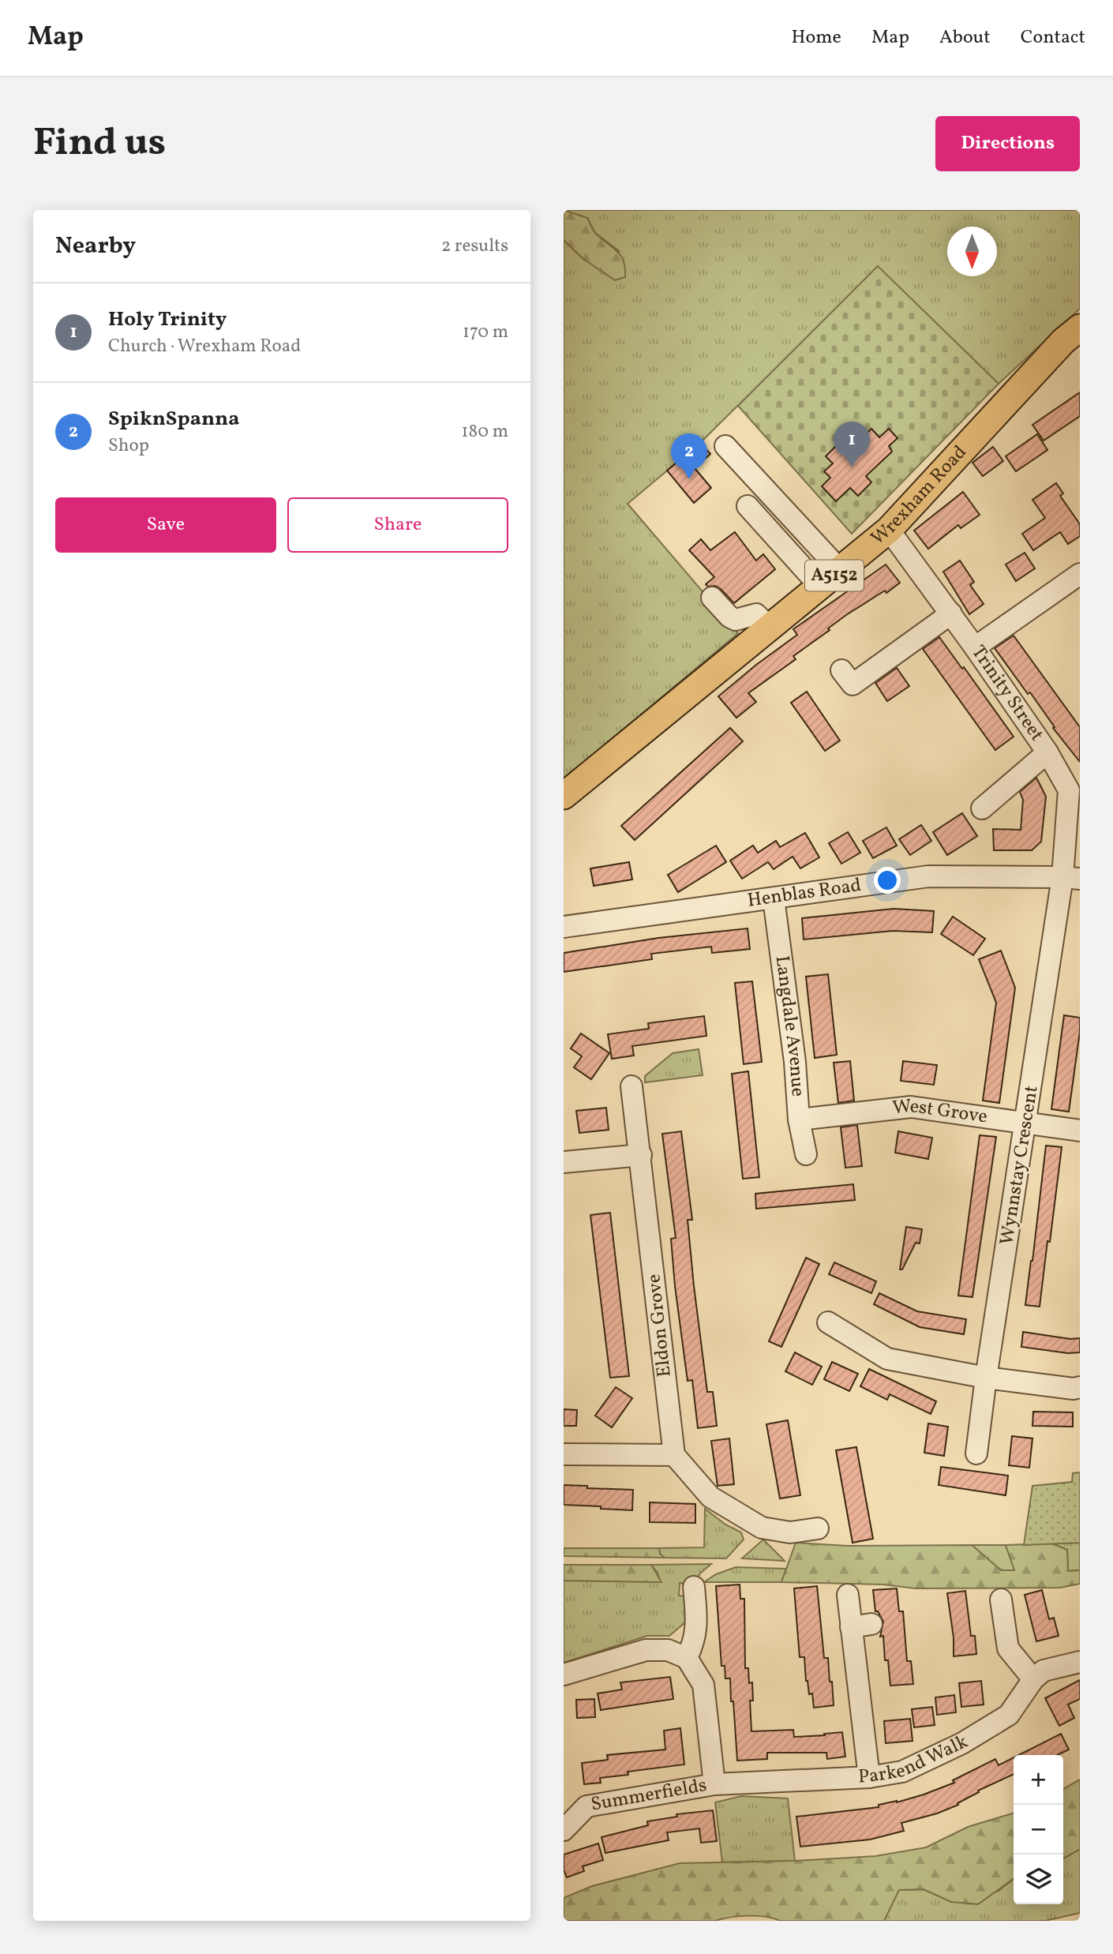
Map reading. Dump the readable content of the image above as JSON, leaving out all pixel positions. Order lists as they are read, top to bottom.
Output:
{
  "streets": {
    "main road": ["Wrexham Road", "A5152"],
    "street": [
      "Trinity Street",
      "Henblas Road",
      "Langdale Avenue",
      "West Grove",
      "Wynnstay Crescent",
      "Eldon Grove",
      "Parkend Walk",
      "Summerfields"
    ]
  },
  "crossings": [
    ["Wrexham Road", "Trinity Street"],
    ["Trinity Street", "Henblas Road"],
    ["Trinity Street", "Wynnstay Crescent"],
    ["Henblas Road", "Langdale Avenue"],
    ["Henblas Road", "Wynnstay Crescent"],
    ["Langdale Avenue", "West Grove"],
    ["West Grove", "Wynnstay Crescent"],
    ["Parkend Walk", "Summerfields"]
  ],
  "north": "bottom",
  "page": {
    "header": "Map",
    "nav": [
      "Home",
      "Map",
      "About",
      "Contact"
    ],
    "buttons": [
      "Directions",
      ["Save", "Share"]
    ],
    "title": "Find us",
    "heading": ["Nearby", "2 results"],
    "list": [
      {
        "mark": "1",
        "name": "Holy Trinity",
        "note": "Church · Wrexham Road",
        "value": "170 m"
      },
      {
        "mark": "2",
        "name": "SpiknSpanna",
        "note": "Shop",
        "value": "180 m"
      }
    ],
    "pins": ["1", "2"],
    "map_buttons": ["+", "−"]
  }
}
